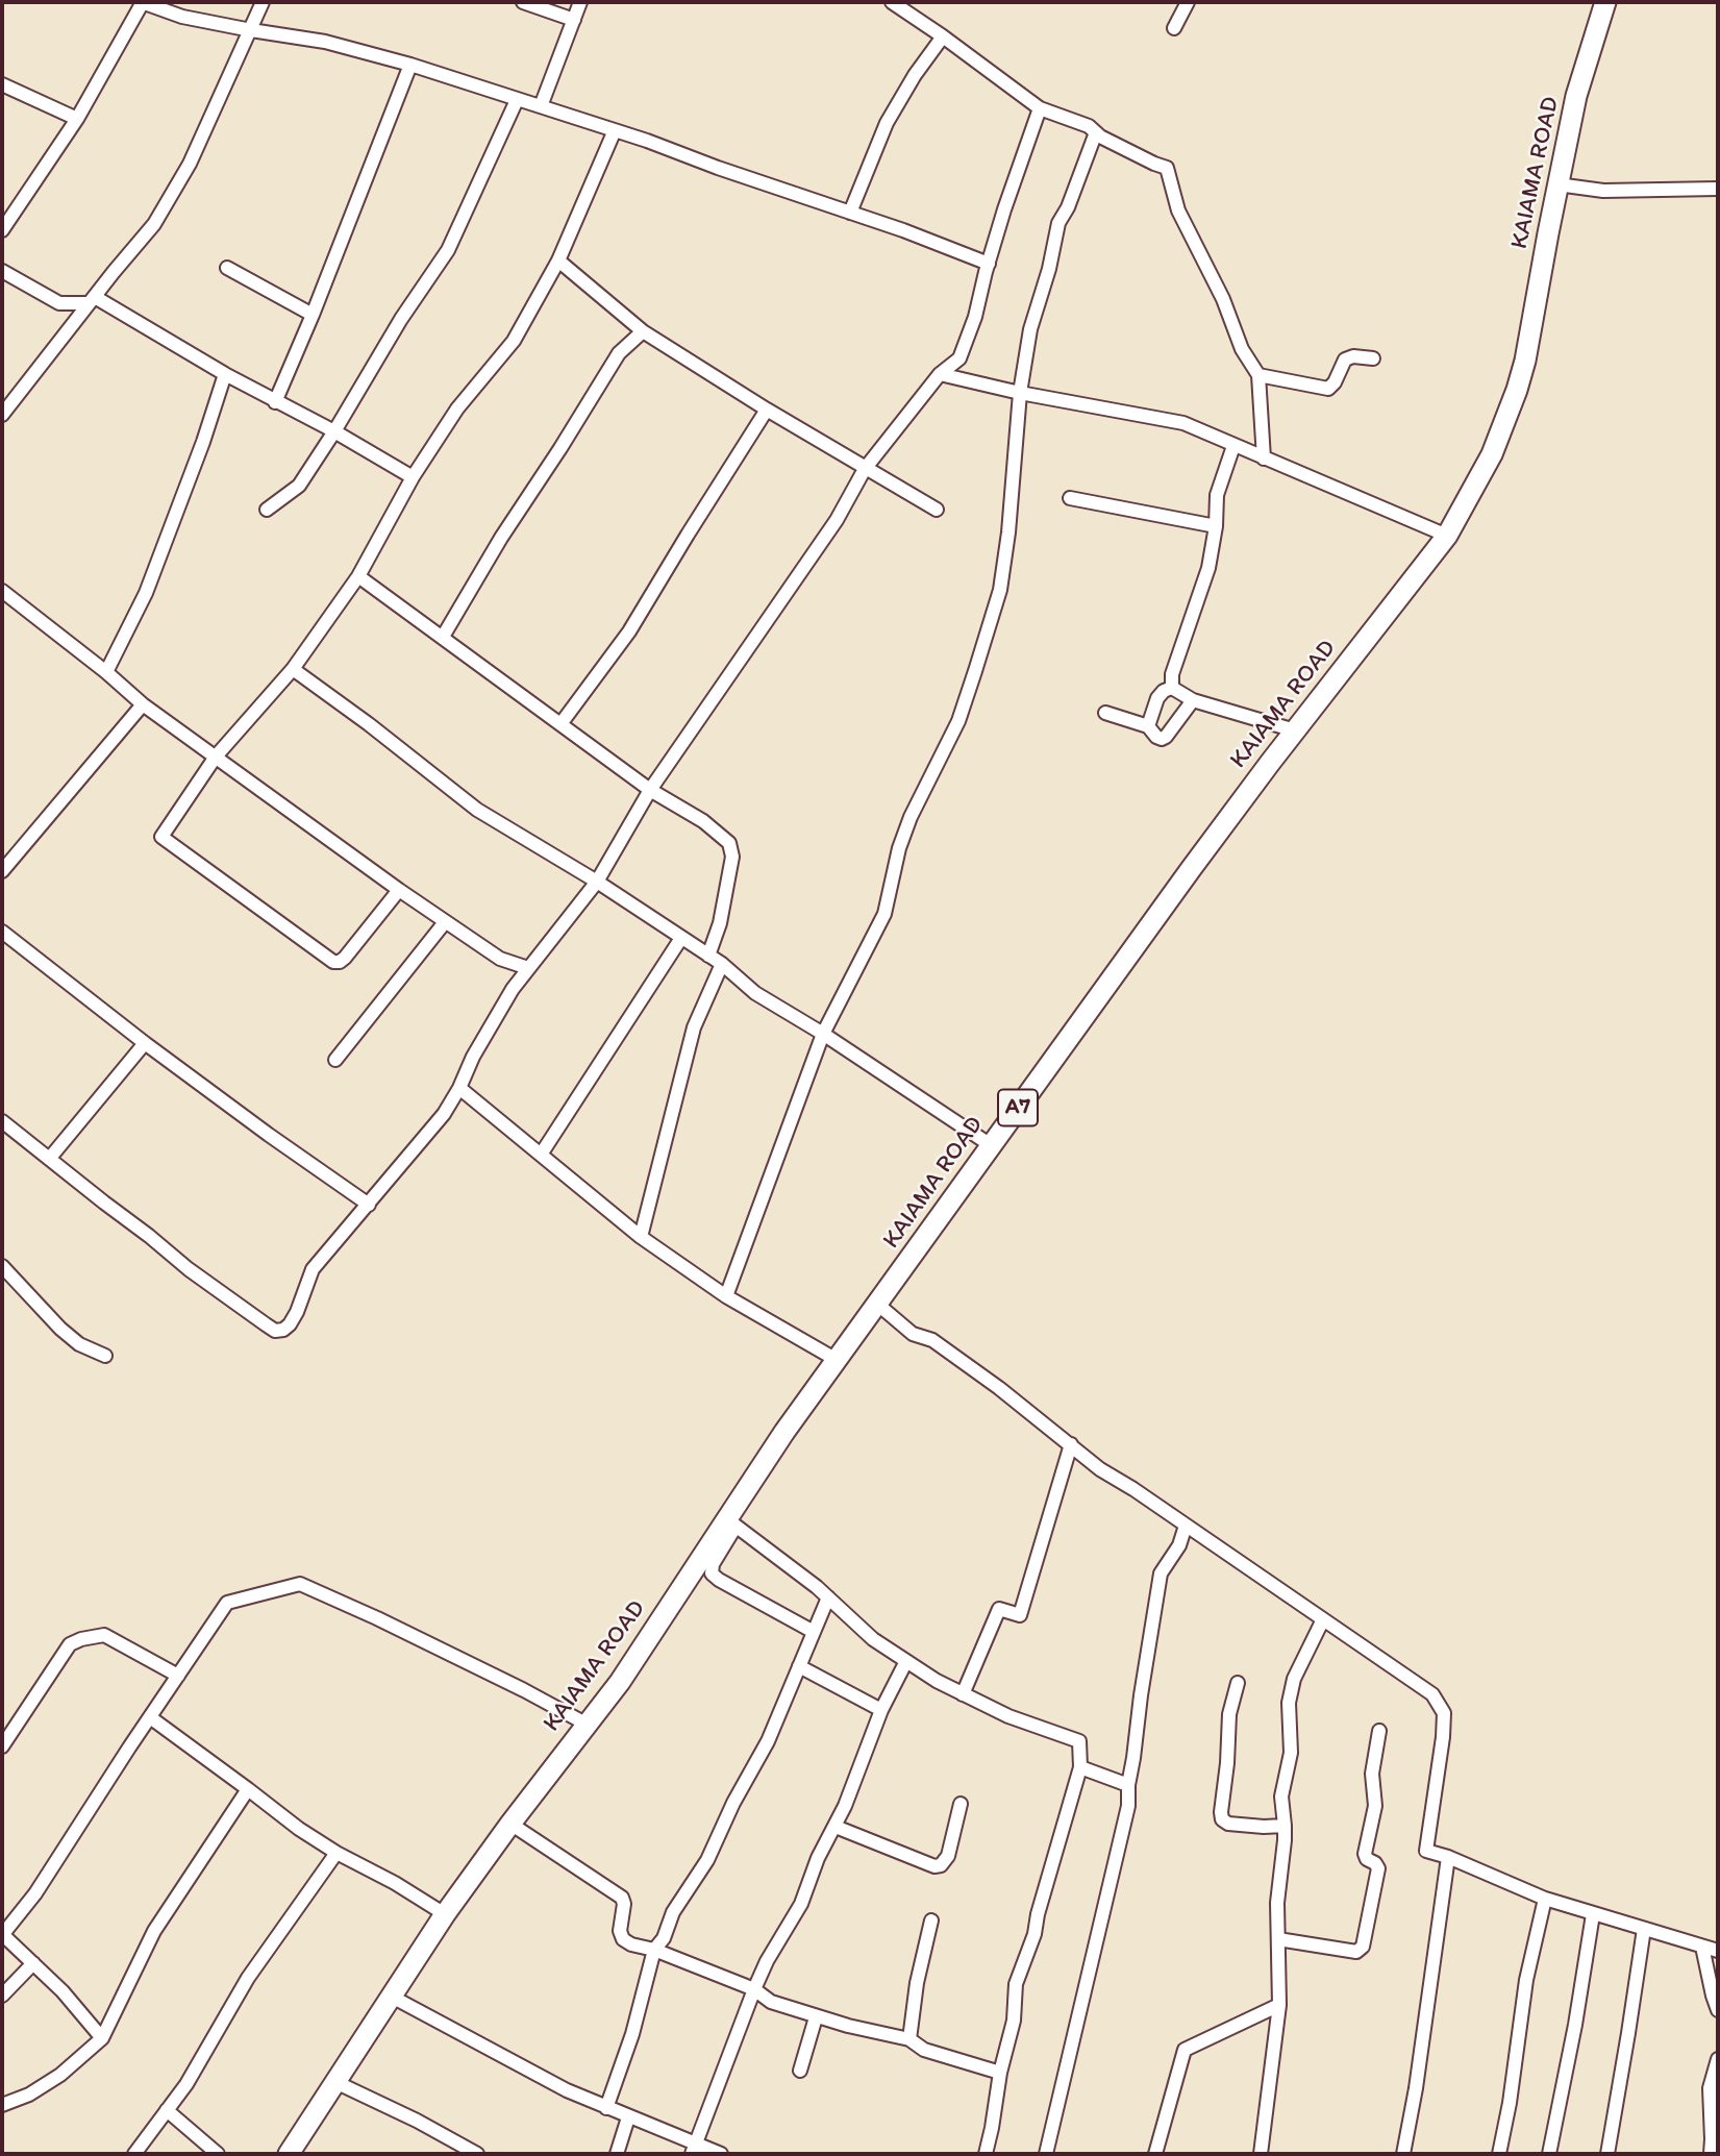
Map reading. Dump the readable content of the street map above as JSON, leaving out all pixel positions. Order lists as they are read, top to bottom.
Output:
{
  "streets": {
    "highway": ["KAIAMA ROAD", "A7"]
  }
}
